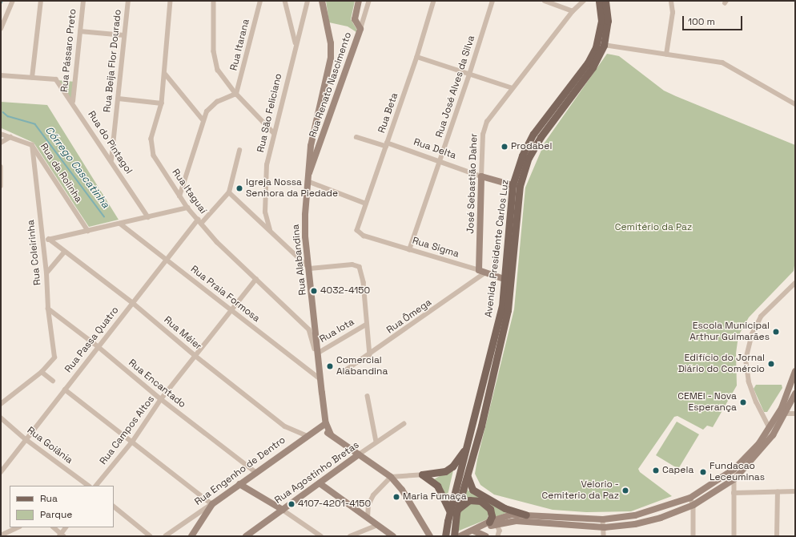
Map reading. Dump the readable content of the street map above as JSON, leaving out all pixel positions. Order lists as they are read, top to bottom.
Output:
{
  "streets": {
    "main road": ["Avenida Presidente Carlos Luz"],
    "street": [
      "Rua Itarana",
      "Rua Pássaro Preto",
      "Rua Beija Flor Dourado",
      "Rua Renato Nascimento",
      "Rua José Alves da Silva",
      "Rua São Feliciano",
      "Rua Beta",
      "Rua do Pintagol",
      "Rua Delta",
      "Rua da Rolinha",
      "José Sebastião Daher",
      "Rua Itaguaí",
      "Rua Sigma",
      "Rua Coleirinha",
      "Rua Alabandina",
      "Rua Praia Formosa",
      "Rua Ômega",
      "Rua Iota",
      "Rua Méier",
      "Rua Passa Quatro",
      "Rua Encantado",
      "Rua Campos Altos",
      "Rua Goiânia",
      "Rua Engenho de Dentro",
      "Rua Agostinho Bretas"
    ]
  },
  "crossings": [
    ["Rua Pássaro Preto", "Rua do Pintagol"],
    ["Rua Beija Flor Dourado", "Rua do Pintagol"],
    ["Rua Renato Nascimento", "Rua Alabandina"],
    ["Rua José Alves da Silva", "Rua Delta"],
    ["Rua José Alves da Silva", "Rua Sigma"],
    ["Rua Beta", "Rua Delta"],
    ["Rua Beta", "Rua Sigma"],
    ["Rua Delta", "José Sebastião Daher"],
    ["Rua Delta", "Avenida Presidente Carlos Luz"],
    ["Rua da Rolinha", "Rua Coleirinha"],
    ["José Sebastião Daher", "Rua Sigma"],
    ["Rua Itaguaí", "Rua Alabandina"],
    ["Rua Itaguaí", "Rua Iota"],
    ["Rua Itaguaí", "Rua Passa Quatro"],
    ["Rua Itaguaí", "Rua Campos Altos"],
    ["Rua Sigma", "Avenida Presidente Carlos Luz"],
    ["Rua Sigma", "Rua Ômega"],
    ["Rua Coleirinha", "Rua Encantado"],
    ["Rua Alabandina", "Rua Praia Formosa"],
    ["Rua Alabandina", "Rua Iota"],
    ["Rua Alabandina", "Rua Engenho de Dentro"],
    ["Rua Praia Formosa", "Rua Passa Quatro"],
    ["Rua Praia Formosa", "Rua Campos Altos"],
    ["Rua Méier", "Rua Passa Quatro"],
    ["Rua Méier", "Rua Campos Altos"],
    ["Rua Méier", "Rua Engenho de Dentro"],
    ["Rua Passa Quatro", "Rua Encantado"],
    ["Rua Passa Quatro", "Rua Goiânia"],
    ["Rua Encantado", "Rua Campos Altos"],
    ["Rua Encantado", "Rua Engenho de Dentro"]
  ],
  "water": ["Córrego Cascatinha"],
  "parks": ["Cemitério da Paz"],
  "places": [
    "Prodabel",
    "Igreja Nossa Senhora da Piedade",
    "4032-4150",
    "Escola Municipal Arthur Guimarães",
    "Edifício do Jornal Diário do Comércio",
    "Comercial Alabandina",
    "CEMEI - Nova Esperança",
    "Capela",
    "Fundacao Leceuminas",
    "Velorio - Cemiterio da Paz",
    "Maria Fumaça",
    "4107-4201-4150"
  ],
  "legend": ["Rua", "Parque"],
  "scale_bar": "100 m"
}
